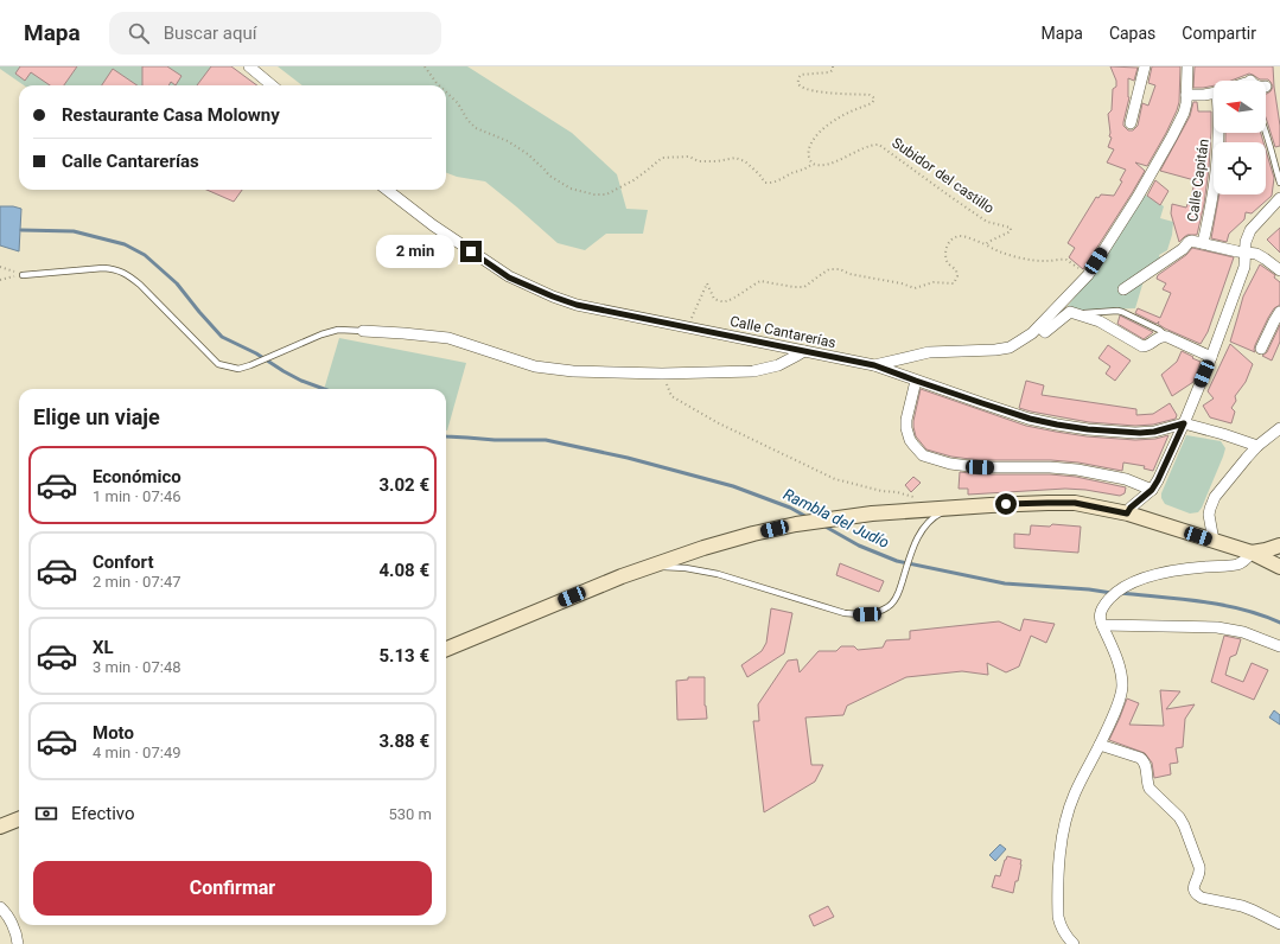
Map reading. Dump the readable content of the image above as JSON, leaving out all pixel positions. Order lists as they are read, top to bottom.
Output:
{
  "streets": {
    "street": ["Calle Capitán", "Calle Cantarerías"],
    "path": ["Subidor del castillo"]
  },
  "water": ["Rambla del Judío"],
  "north": "left",
  "page": {
    "header": "Mapa",
    "search": "Buscar aquí",
    "nav": ["Mapa", "Capas", "Compartir"],
    "banner": ["Restaurante Casa Molowny", "Calle Cantarerías"],
    "bubble": "2 min",
    "heading": "Elige un viaje",
    "list": [
      {
        "name": "Económico",
        "note": "1 min · 07:46",
        "value": "3.02 €"
      },
      {
        "name": "Confort",
        "note": "2 min · 07:47",
        "value": "4.08 €"
      },
      {
        "name": "XL",
        "note": "3 min · 07:48",
        "value": "5.13 €"
      },
      {
        "name": "Moto",
        "note": "4 min · 07:49",
        "value": "3.88 €"
      }
    ],
    "pay": ["Efectivo", "530 m"],
    "buttons": "Confirmar"
  }
}
